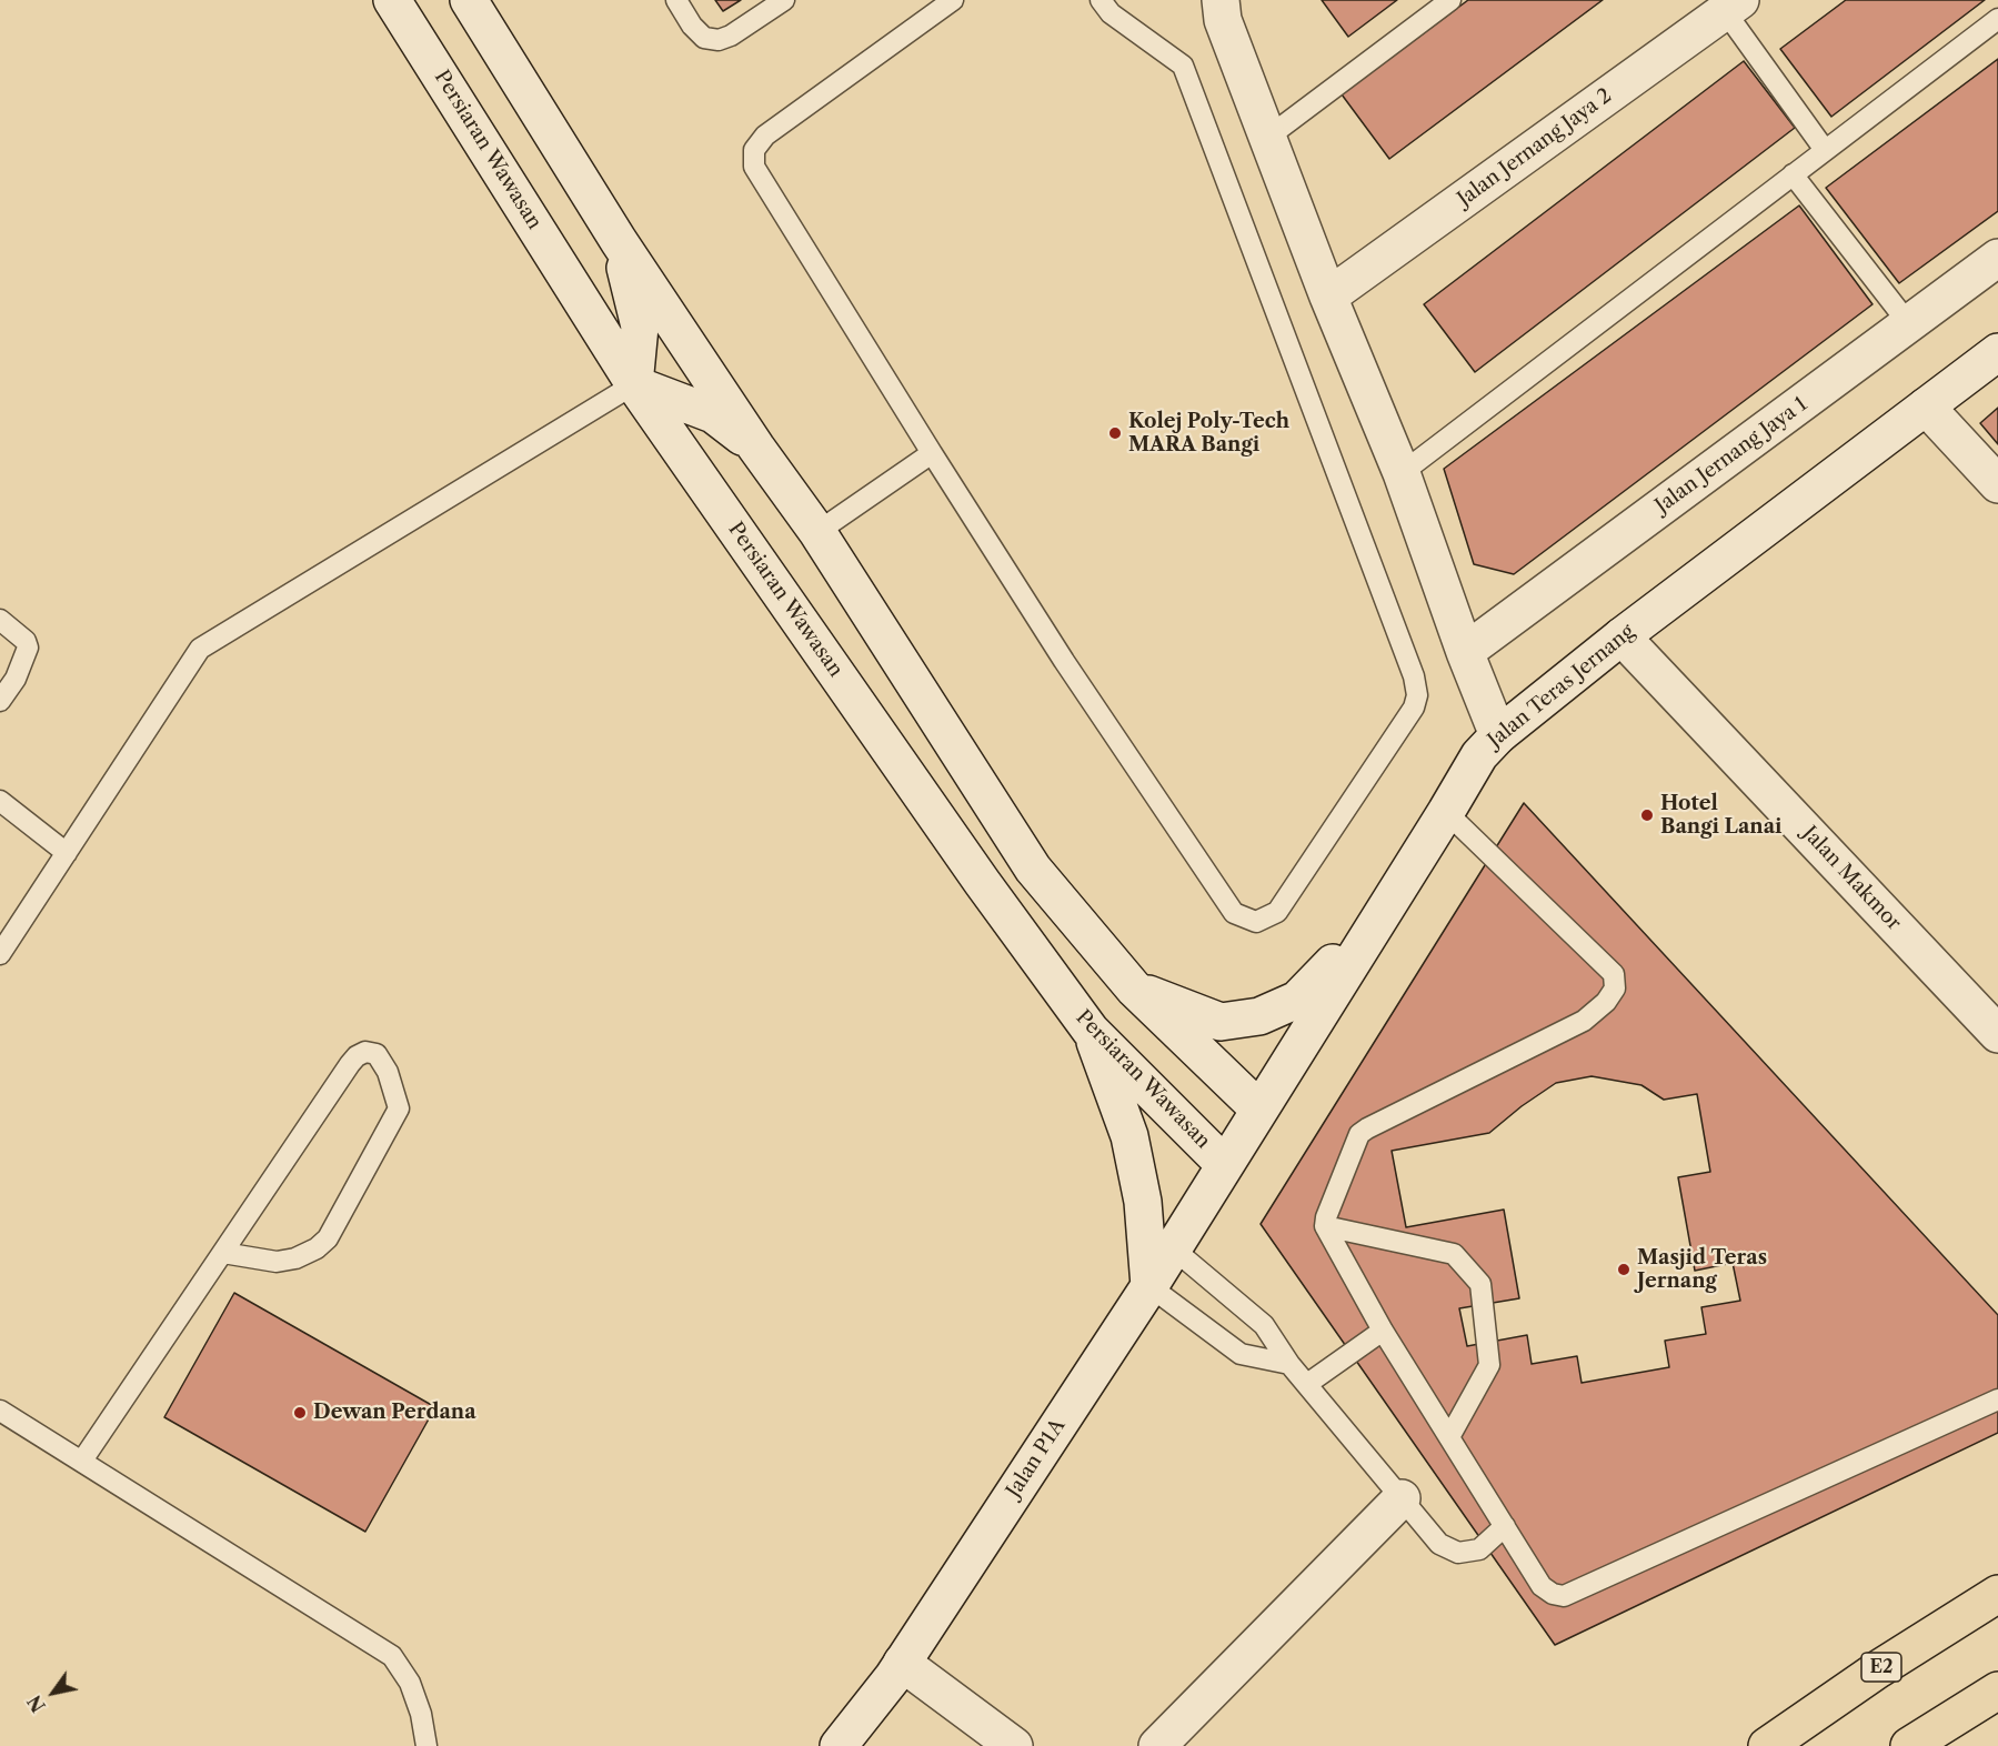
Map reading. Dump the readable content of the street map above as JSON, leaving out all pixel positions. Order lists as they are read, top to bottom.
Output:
{
  "streets": {
    "highway": ["E2"],
    "main road": [
      "Jalan Jernang Jaya 2",
      "Persiaran Wawasan",
      "Jalan Jernang Jaya 1",
      "Jalan Teras Jernang",
      "Jalan Makmor",
      "Jalan P1A"
    ]
  },
  "crossings": [
    ["Persiaran Wawasan", "Jalan Teras Jernang"],
    ["Persiaran Wawasan", "Jalan P1A"],
    ["Jalan Teras Jernang", "Jalan Makmor"],
    ["Jalan Teras Jernang", "Jalan P1A"]
  ],
  "places": [
    "Kolej Poly-Tech MARA Bangi",
    "Hotel Bangi Lanai",
    "Masjid Teras Jernang",
    "Dewan Perdana"
  ],
  "north": "bottom left"
}
